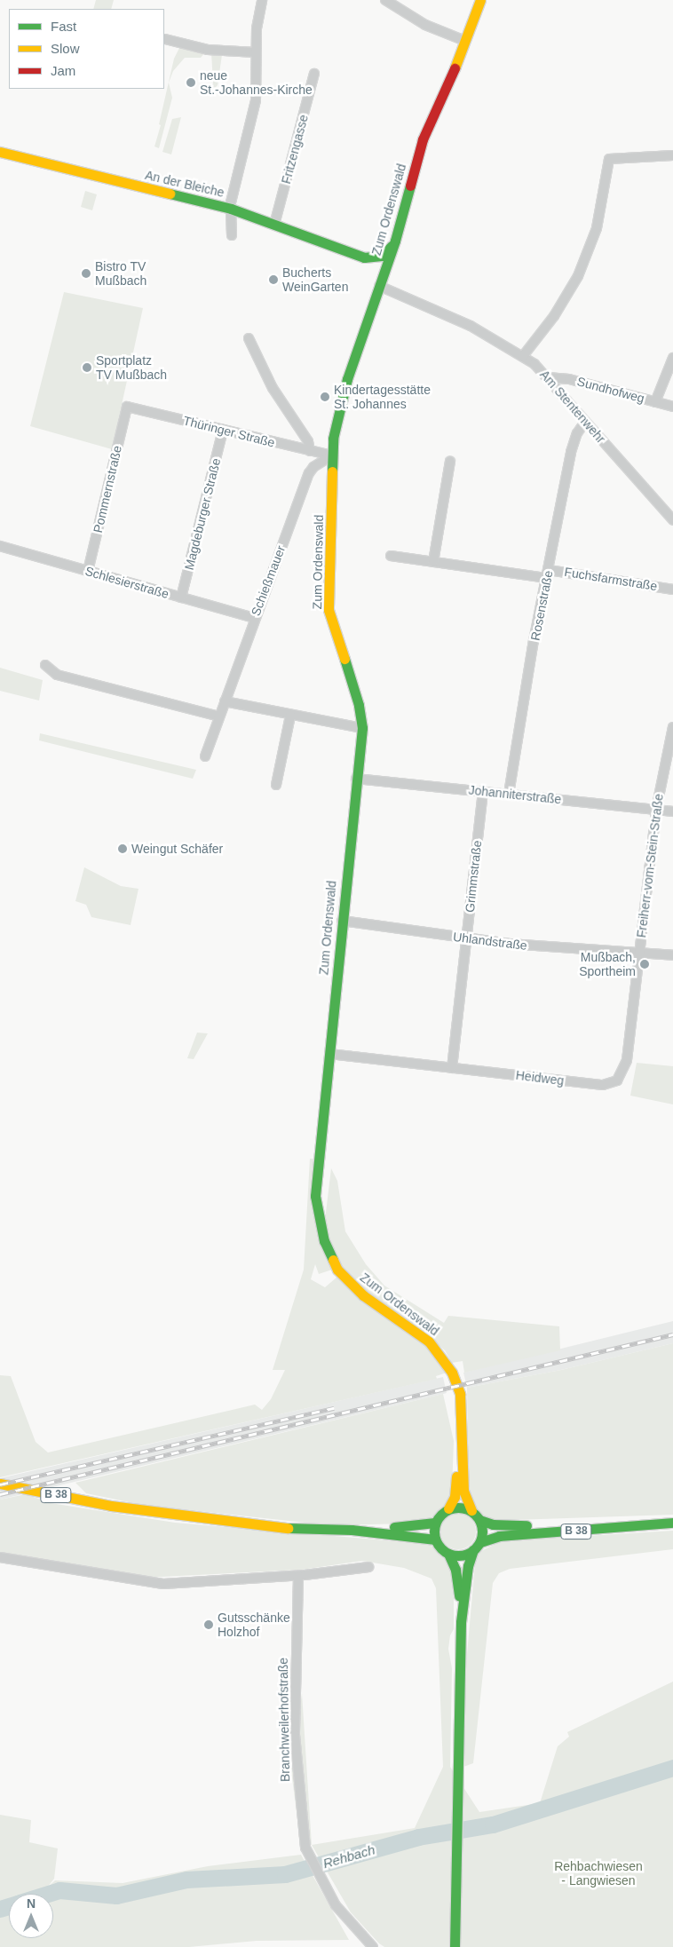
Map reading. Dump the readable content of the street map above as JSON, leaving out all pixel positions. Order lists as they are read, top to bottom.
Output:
{
  "streets": {
    "street": [
      "Fritzengasse",
      "An der Bleiche",
      "Zum Ordenswald",
      "Sundhofweg",
      "Am Stentenwehr",
      "Thüringer Straße",
      "Pommernstraße",
      "Magdeburger Straße",
      "Fuchsfarmstraße",
      "Schießmauer",
      "Schlesierstraße",
      "Rosenstraße",
      "Johanniterstraße",
      "Freiherr-vom-Stein-Straße",
      "Grimmstraße",
      "Uhlandstraße",
      "Heidweg",
      "B 38",
      "Branchweilerhofstraße"
    ]
  },
  "crossings": [
    ["Fritzengasse", "An der Bleiche"],
    ["An der Bleiche", "Zum Ordenswald"],
    ["Zum Ordenswald", "Am Stentenwehr"],
    ["Zum Ordenswald", "Thüringer Straße"],
    ["Zum Ordenswald", "Schießmauer"],
    ["Zum Ordenswald", "Johanniterstraße"],
    ["Zum Ordenswald", "Uhlandstraße"],
    ["Zum Ordenswald", "Heidweg"],
    ["Zum Ordenswald", "B 38"],
    ["Sundhofweg", "Am Stentenwehr"],
    ["Am Stentenwehr", "Rosenstraße"],
    ["Thüringer Straße", "Pommernstraße"],
    ["Thüringer Straße", "Magdeburger Straße"],
    ["Thüringer Straße", "Schießmauer"],
    ["Pommernstraße", "Schlesierstraße"],
    ["Magdeburger Straße", "Schlesierstraße"],
    ["Fuchsfarmstraße", "Rosenstraße"],
    ["Schießmauer", "Schlesierstraße"],
    ["Rosenstraße", "Johanniterstraße"],
    ["Johanniterstraße", "Freiherr-vom-Stein-Straße"],
    ["Johanniterstraße", "Grimmstraße"],
    ["Freiherr-vom-Stein-Straße", "Uhlandstraße"],
    ["Freiherr-vom-Stein-Straße", "Heidweg"],
    ["Grimmstraße", "Uhlandstraße"],
    ["Grimmstraße", "Heidweg"],
    ["Uhlandstraße", "Heidweg"]
  ],
  "water": ["Rehbach"],
  "parks": ["Rehbachwiesen - Langwiesen"],
  "places": [
    "neue St.-Johannes-Kirche",
    "Bistro TV Mußbach",
    "Bucherts WeinGarten",
    "Sportplatz TV Mußbach",
    "Kindertagesstätte St. Johannes",
    "Weingut Schäfer",
    "Mußbach, Sportheim",
    "Gutsschänke Holzhof"
  ],
  "legend": ["Fast", "Slow", "Jam"],
  "north": "top"
}
